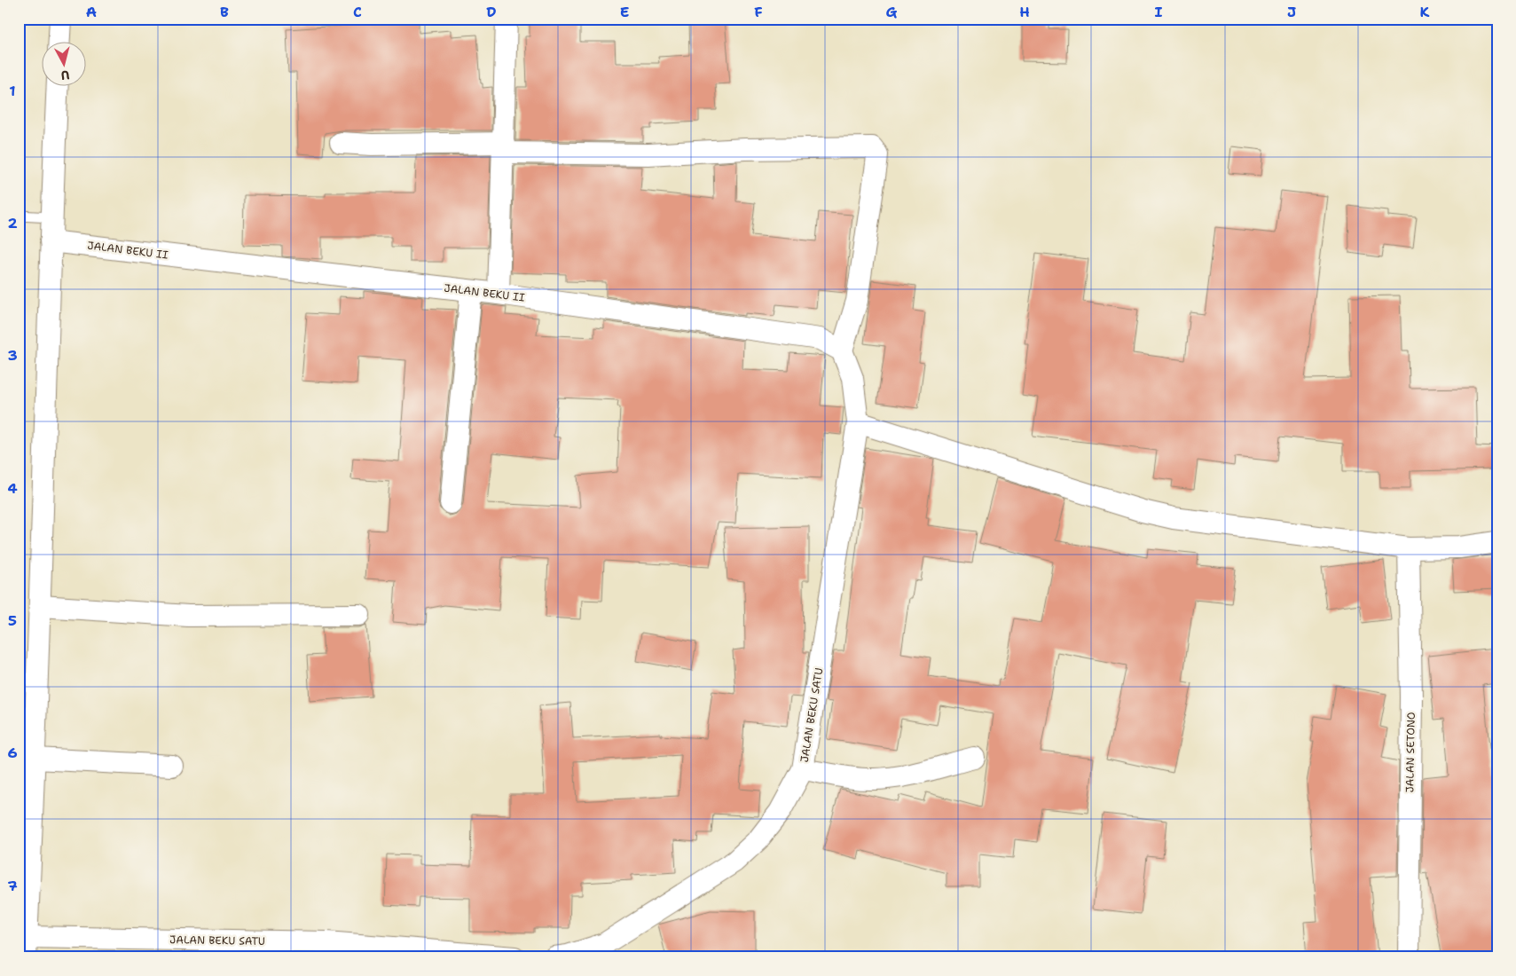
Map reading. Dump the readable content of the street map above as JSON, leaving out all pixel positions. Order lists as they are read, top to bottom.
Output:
{
  "streets": {
    "street": ["JALAN BEKU II", "JALAN BEKU SATU", "JALAN SETONO"]
  },
  "north": "bottom",
  "grid": {
    "columns": [
      "A",
      "B",
      "C",
      "D",
      "E",
      "F",
      "G",
      "H",
      "I",
      "J",
      "K"
    ],
    "rows": [
      "1",
      "2",
      "3",
      "4",
      "5",
      "6",
      "7"
    ]
  }
}
